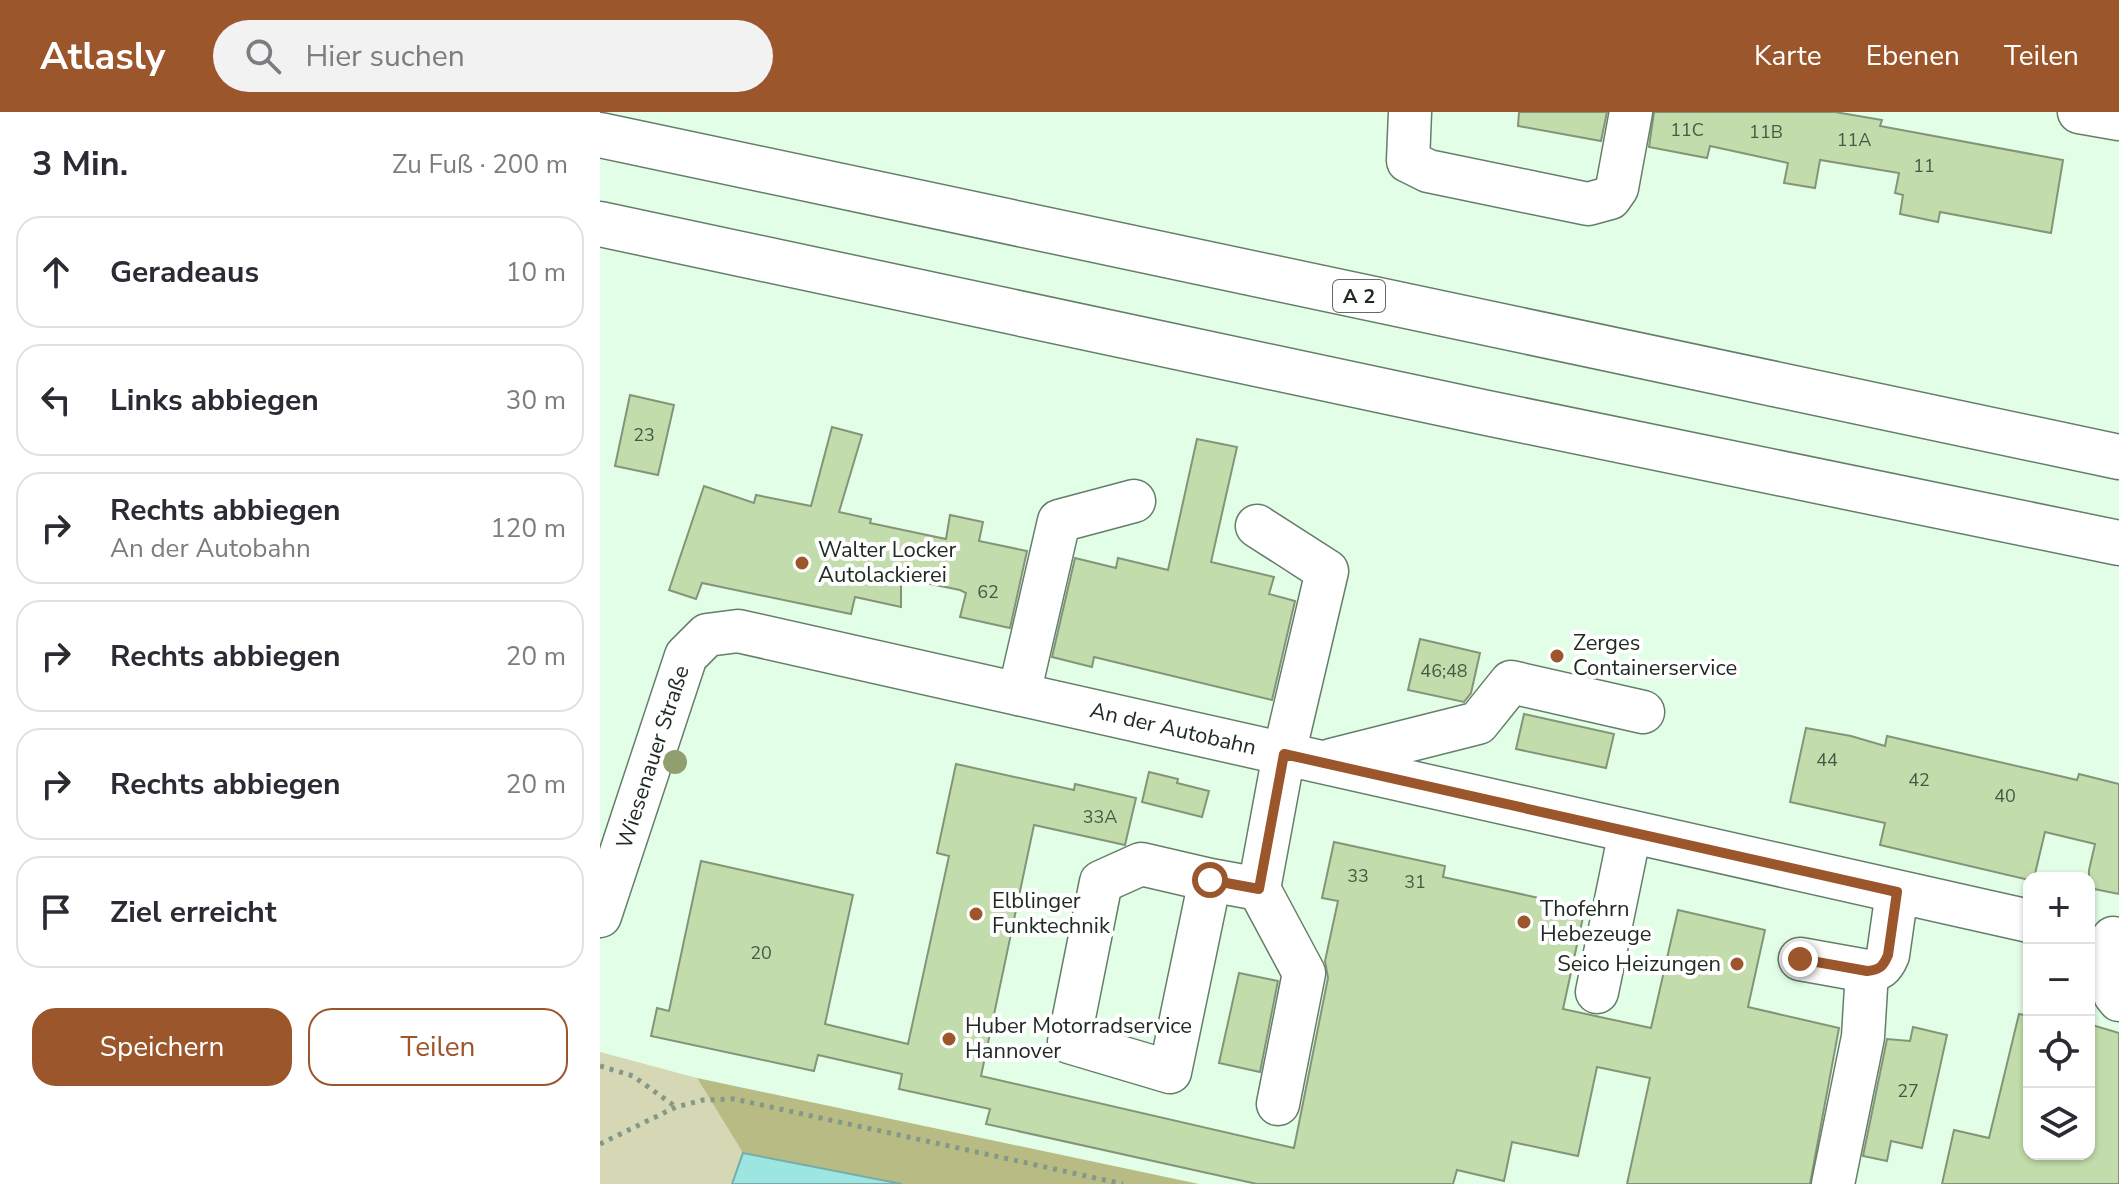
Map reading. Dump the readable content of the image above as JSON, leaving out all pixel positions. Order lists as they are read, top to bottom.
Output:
{
  "streets": {
    "highway": ["A 2"],
    "street": ["An der Autobahn", "Wiesenauer Straße"]
  },
  "crossings": [
    ["An der Autobahn", "Wiesenauer Straße"]
  ],
  "places": [
    "Walter Locker Autolackierei",
    "Zerges Containerservice",
    "Elblinger Funktechnik",
    "Thofehrn Hebezeuge",
    "Seico Heizungen",
    "Huber Motorradservice Hannover"
  ],
  "house_numbers": [
    "11C",
    "11B",
    "11A",
    "11",
    "23",
    "62",
    "46;48",
    "44",
    "42",
    "40",
    "33A",
    "33",
    "31",
    "20",
    "27"
  ],
  "page": {
    "header": "Atlasly",
    "search": "Hier suchen",
    "nav": ["Karte", "Ebenen", "Teilen"],
    "heading": ["3 Min.", "Zu Fuß · 200 m"],
    "list": [
      ["Geradeaus", "10 m"],
      ["Links abbiegen", "30 m"],
      ["Rechts abbiegen", "An der Autobahn", "120 m"],
      ["Rechts abbiegen", "20 m"],
      ["Rechts abbiegen", "20 m"],
      "Ziel erreicht"
    ],
    "map_buttons": ["+", "−"],
    "buttons": ["Speichern", "Teilen"]
  }
}
